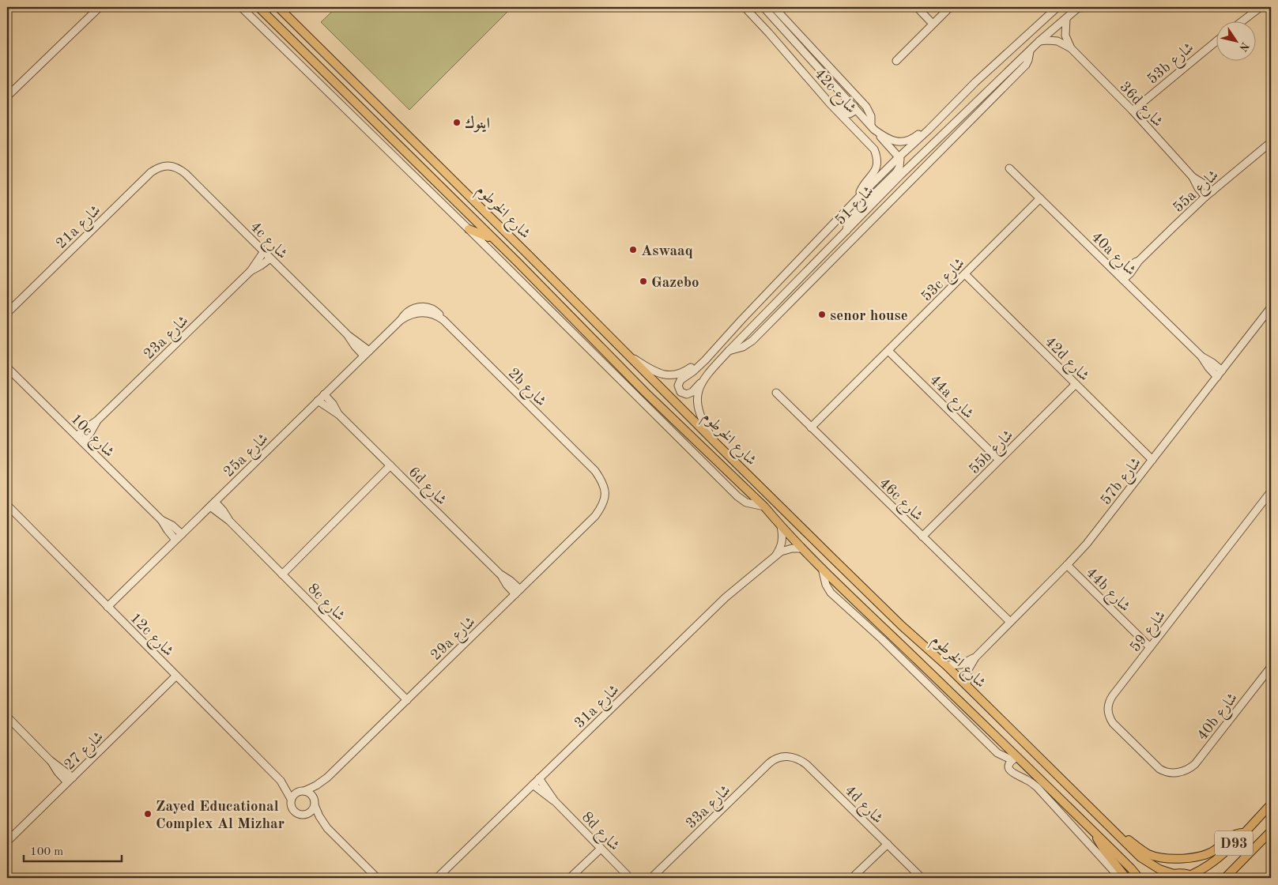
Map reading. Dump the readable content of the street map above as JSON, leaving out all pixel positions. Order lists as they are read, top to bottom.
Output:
{
  "streets": {
    "main road": ["شارع الخرطوم", "D93"],
    "street": [
      "53b شارع",
      "42c شارع",
      "36d شارع",
      "55a شارع",
      "شارع 51",
      "21a شارع",
      "4c شارع",
      "40a شارع",
      "53c شارع",
      "23a شارع",
      "42d شارع",
      "2b شارع",
      "44a شارع",
      "10c شارع",
      "55b شارع",
      "25a شارع",
      "57b شارع",
      "6d شارع",
      "46c شارع",
      "44b شارع",
      "8c شارع",
      "شارع 59",
      "12c شارع",
      "29a شارع",
      "31a شارع",
      "40b شارع",
      "شارع 27",
      "4d شارع",
      "33a شارع",
      "8d شارع"
    ]
  },
  "crossings": [
    ["53b شارع", "36d شارع"],
    ["42c شارع", "شارع 51"],
    ["36d شارع", "55a شارع"],
    ["36d شارع", "شارع 51"],
    ["55a شارع", "40a شارع"],
    ["شارع 51", "شارع الخرطوم"],
    ["شارع الخرطوم", "57b شارع"],
    ["شارع الخرطوم", "31a شارع"],
    ["21a شارع", "4c شارع"],
    ["4c شارع", "23a شارع"],
    ["4c شارع", "25a شارع"],
    ["40a شارع", "53c شارع"],
    ["40a شارع", "57b شارع"],
    ["53c شارع", "42d شارع"],
    ["53c شارع", "44a شارع"],
    ["53c شارع", "46c شارع"],
    ["23a شارع", "10c شارع"],
    ["42d شارع", "55b شارع"],
    ["42d شارع", "57b شارع"],
    ["2b شارع", "25a شارع"],
    ["2b شارع", "29a شارع"],
    ["44a شارع", "55b شارع"],
    ["10c شارع", "25a شارع"],
    ["55b شارع", "46c شارع"],
    ["25a شارع", "6d شارع"],
    ["25a شارع", "8c شارع"],
    ["25a شارع", "12c شارع"],
    ["57b شارع", "46c شارع"],
    ["57b شارع", "44b شارع"],
    ["6d شارع", "29a شارع"],
    ["44b شارع", "شارع 59"],
    ["8c شارع", "29a شارع"],
    ["شارع 59", "40b شارع"],
    ["12c شارع", "29a شارع"],
    ["12c شارع", "شارع 27"],
    ["31a شارع", "8d شارع"],
    ["4d شارع", "33a شارع"]
  ],
  "places": [
    "اينوك",
    "Aswaaq",
    "Gazebo",
    "senor house",
    "Zayed Educational Complex Al Mizhar"
  ],
  "scale_bar": "100 m",
  "north": "bottom right"
}
